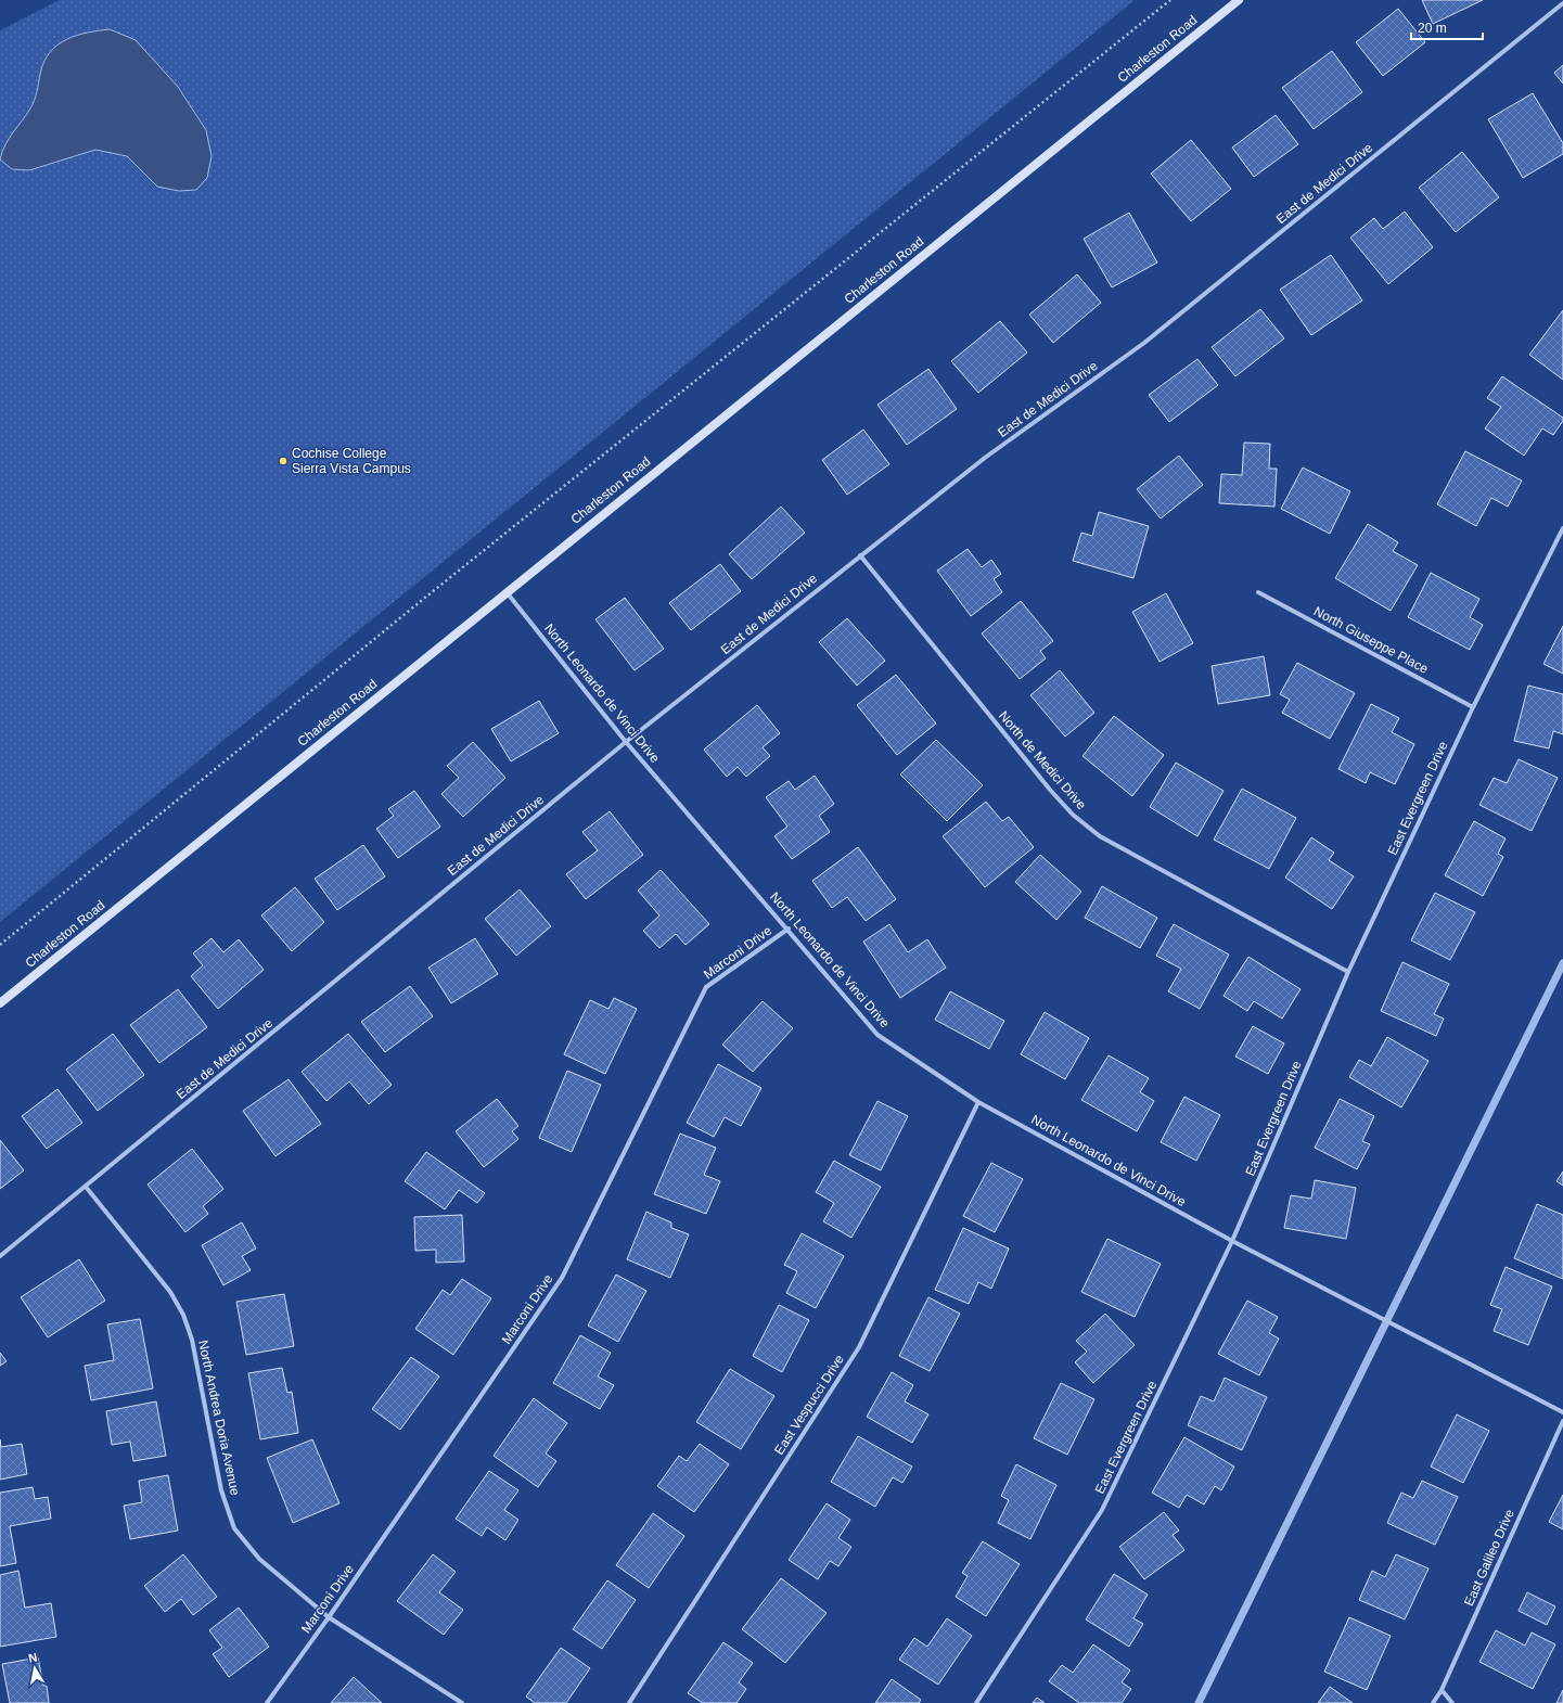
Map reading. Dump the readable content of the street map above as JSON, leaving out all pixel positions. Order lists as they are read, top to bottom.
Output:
{
  "streets": {
    "main road": ["Charleston Road"],
    "street": [
      "East de Medici Drive",
      "North Giuseppe Place",
      "North Leonardo de Vinci Drive",
      "North de Medici Drive",
      "East Evergreen Drive",
      "Marconi Drive",
      "East Vespucci Drive",
      "North Andrea Doria Avenue",
      "East Galileo Drive"
    ]
  },
  "crossings": [
    ["Charleston Road", "North Leonardo de Vinci Drive"],
    ["East de Medici Drive", "North Leonardo de Vinci Drive"],
    ["East de Medici Drive", "North de Medici Drive"],
    ["East de Medici Drive", "North Andrea Doria Avenue"],
    ["North Giuseppe Place", "East Evergreen Drive"],
    ["North Leonardo de Vinci Drive", "East Evergreen Drive"],
    ["North Leonardo de Vinci Drive", "Marconi Drive"],
    ["North Leonardo de Vinci Drive", "East Vespucci Drive"],
    ["North de Medici Drive", "East Evergreen Drive"],
    ["Marconi Drive", "North Andrea Doria Avenue"]
  ],
  "places": ["Cochise College Sierra Vista Campus"],
  "scale_bar": "20 m",
  "north": "top"
}
